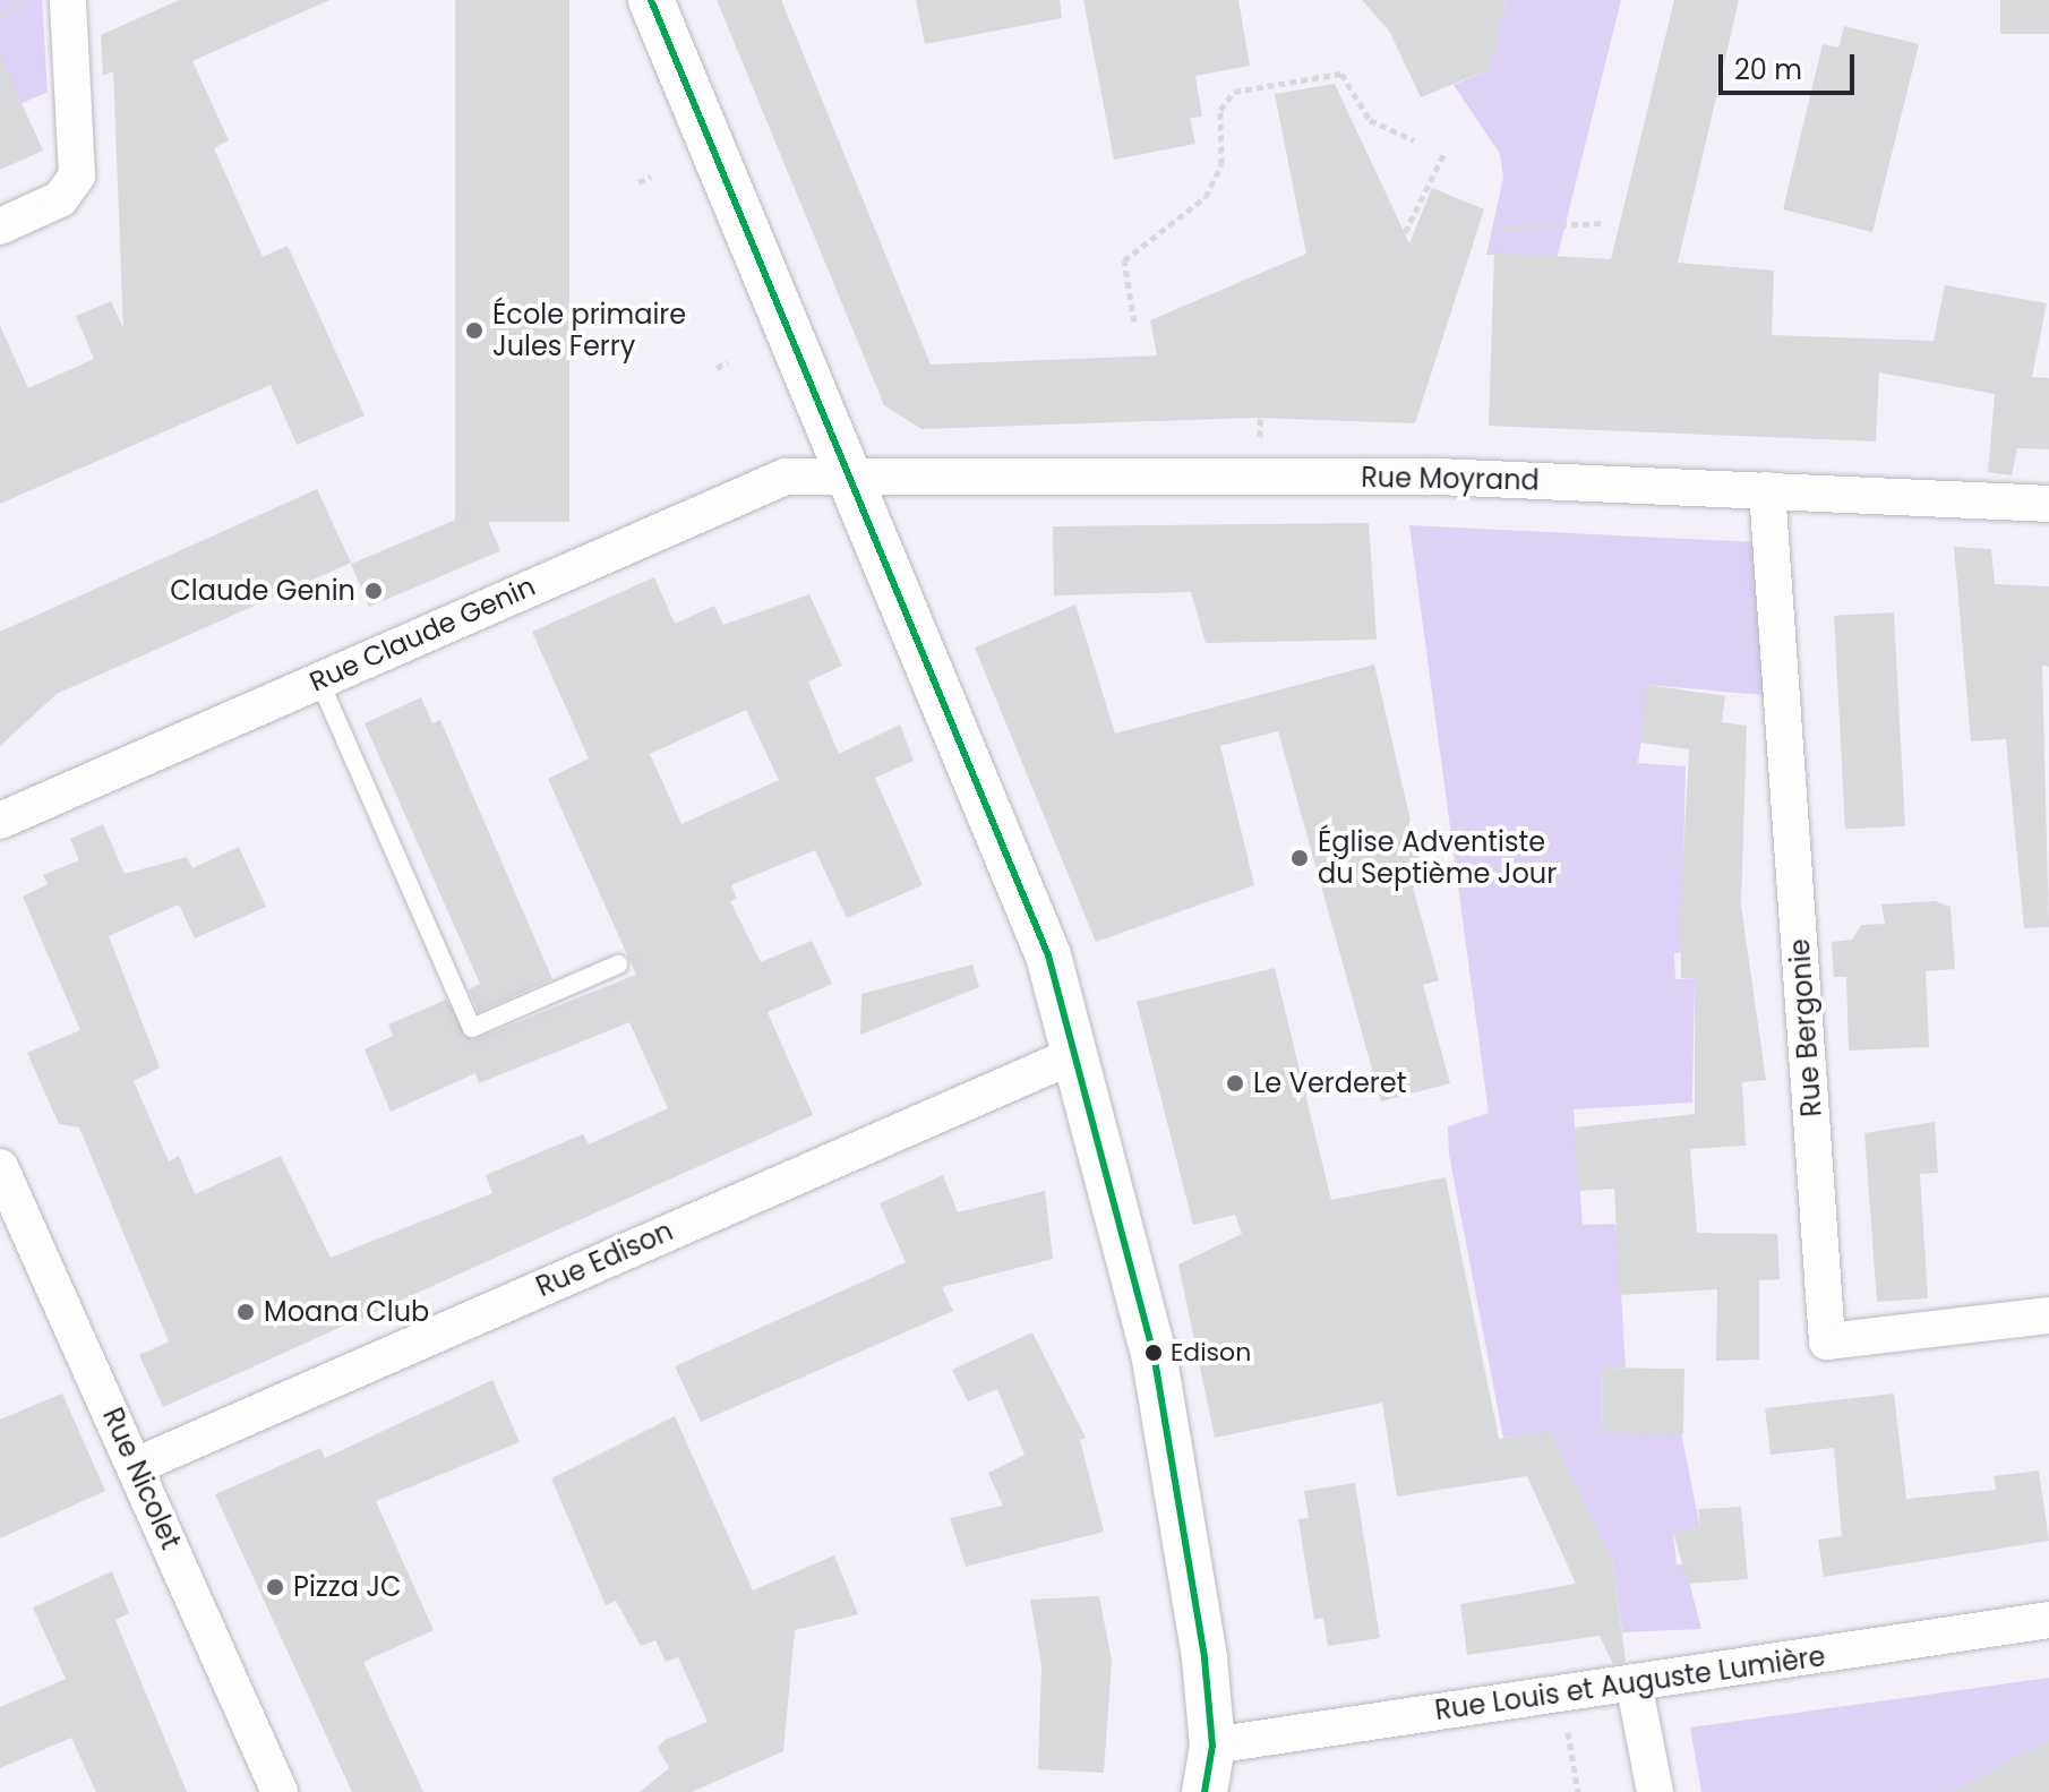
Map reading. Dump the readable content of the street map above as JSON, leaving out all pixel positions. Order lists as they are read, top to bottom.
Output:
{
  "streets": {
    "street": [
      "Rue Moyrand",
      "Rue Claude Genin",
      "Rue Bergonie",
      "Rue Edison",
      "Rue Nicolet",
      "Rue Louis et Auguste Lumière"
    ]
  },
  "crossings": [
    ["Rue Moyrand", "Rue Claude Genin"],
    ["Rue Moyrand", "Rue Bergonie"],
    ["Rue Edison", "Rue Nicolet"]
  ],
  "places": [
    "École primaire Jules Ferry",
    "Claude Genin",
    "Église Adventiste du Septième Jour",
    "Le Verderet",
    "Moana Club",
    "Edison",
    "Pizza JC"
  ],
  "scale_bar": "20 m"
}
